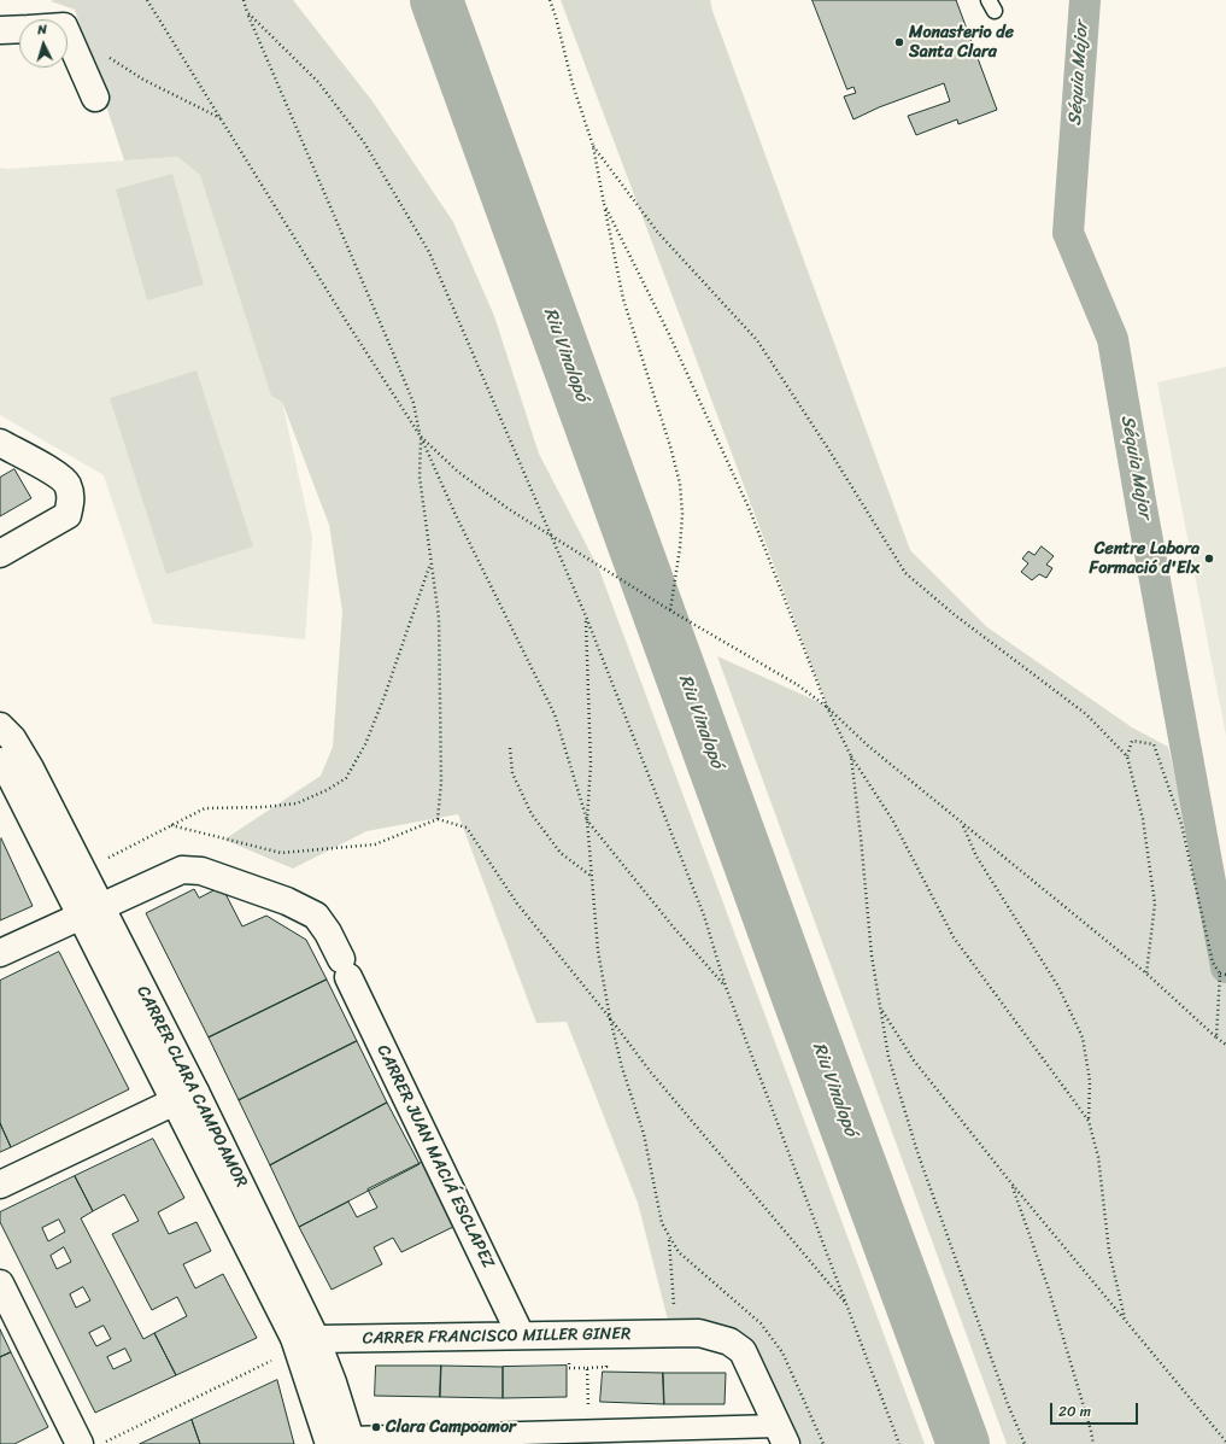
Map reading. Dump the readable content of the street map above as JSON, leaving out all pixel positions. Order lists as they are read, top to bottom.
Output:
{
  "streets": {
    "street": ["CARRER CLARA CAMPOAMOR", "CARRER JUAN MACIÁ ESCLAPEZ", "CARRER FRANCISCO MILLER GINER"]
  },
  "crossings": [
    ["CARRER CLARA CAMPOAMOR", "CARRER JUAN MACIÁ ESCLAPEZ"],
    ["CARRER CLARA CAMPOAMOR", "CARRER FRANCISCO MILLER GINER"],
    ["CARRER JUAN MACIÁ ESCLAPEZ", "CARRER FRANCISCO MILLER GINER"]
  ],
  "water": ["Séquia Major", "Riu Vinalopó"],
  "places": ["Monasterio de Santa Clara", "Centre Labora Formació d'Elx", "Clara Campoamor"],
  "scale_bar": "20 m",
  "north": "top"
}
